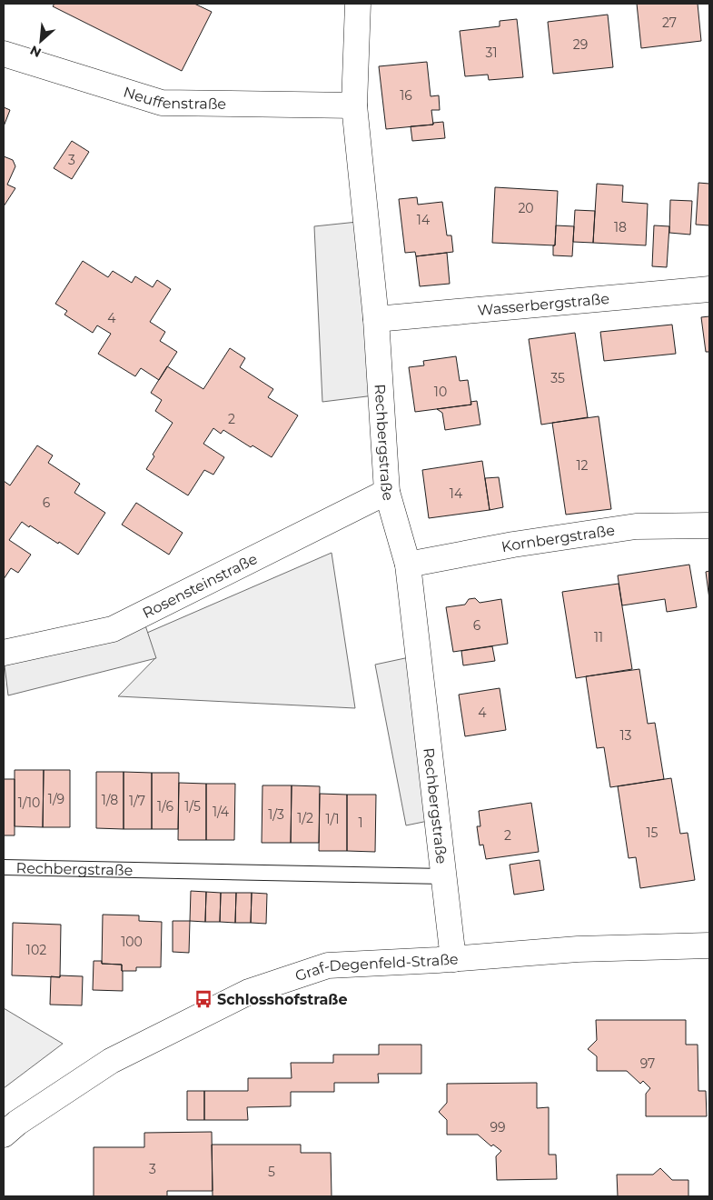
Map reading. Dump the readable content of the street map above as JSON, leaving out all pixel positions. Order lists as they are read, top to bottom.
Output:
{
  "streets": {
    "street": [
      "Neuffenstraße",
      "Wasserbergstraße",
      "Rechbergstraße",
      "Kornbergstraße",
      "Rosensteinstraße",
      "Graf-Degenfeld-Straße"
    ]
  },
  "crossings": [
    ["Neuffenstraße", "Rechbergstraße"],
    ["Wasserbergstraße", "Rechbergstraße"],
    ["Rechbergstraße", "Kornbergstraße"],
    ["Rechbergstraße", "Rosensteinstraße"],
    ["Rechbergstraße", "Graf-Degenfeld-Straße"]
  ],
  "places": {
    "bus stop": ["Schlosshofstraße"]
  },
  "house_numbers": [
    "27",
    "29",
    "31",
    "16",
    "3",
    "20",
    "14",
    "18",
    "4",
    "35",
    "10",
    "2",
    "12",
    "14",
    "6",
    "6",
    "11",
    "4",
    "13",
    "1/9",
    "1/8",
    "1/7",
    "1/10",
    "1/6",
    "1/5",
    "1/4",
    "1/3",
    "1/2",
    "1/1",
    "1",
    "15",
    "2",
    "100",
    "102",
    "97",
    "99",
    "3",
    "5"
  ],
  "north": "bottom left"
}
